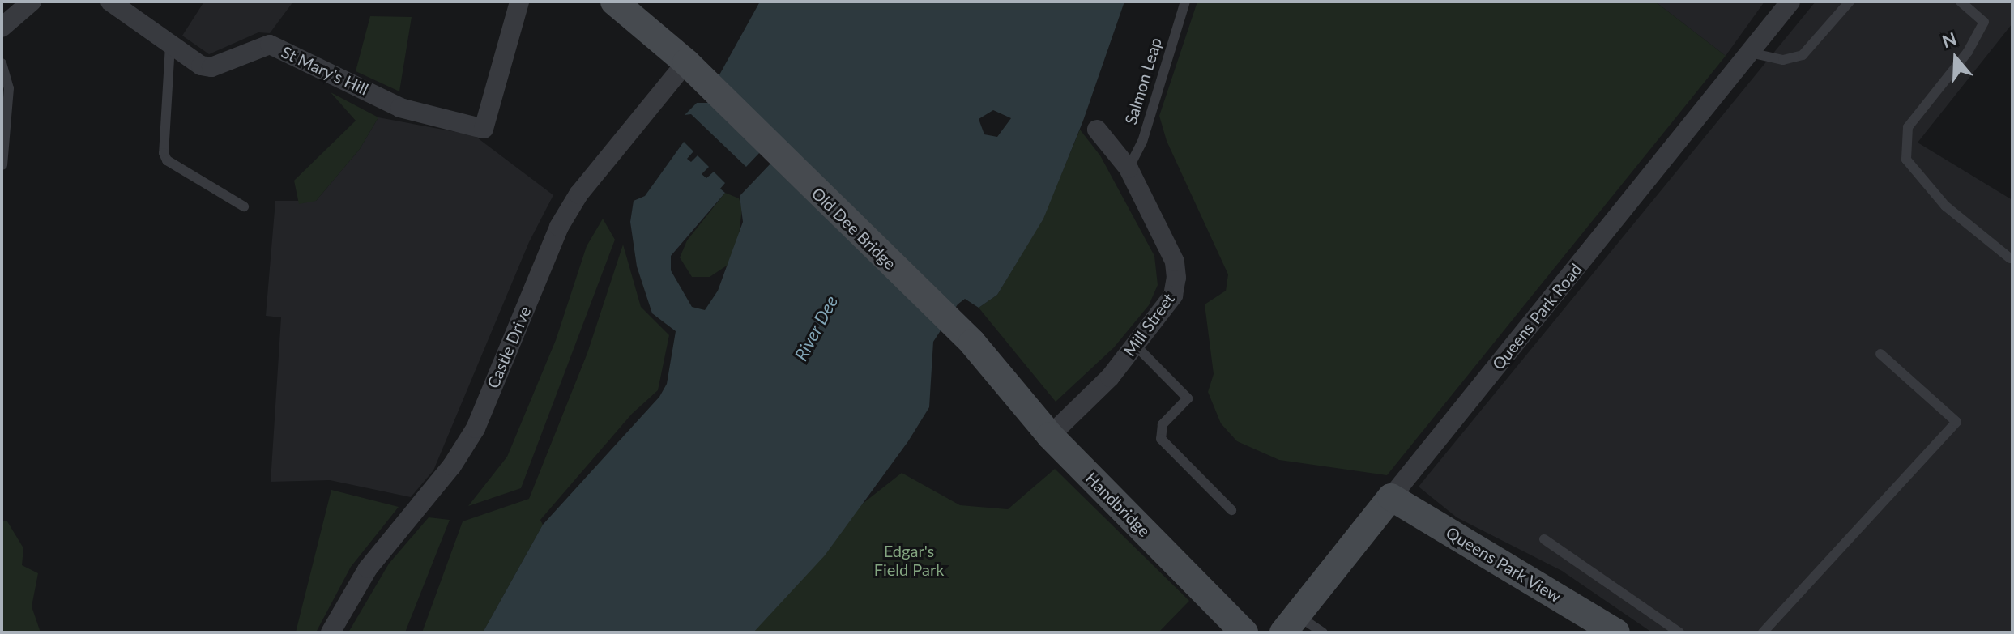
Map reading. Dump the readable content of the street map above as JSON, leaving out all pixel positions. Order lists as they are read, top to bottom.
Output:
{
  "streets": {
    "street": [
      "St Mary's Hill",
      "Old Dee Bridge",
      "Queens Park Road",
      "Mill Street",
      "Castle Drive",
      "Handbridge",
      "Queens Park View"
    ],
    "lane": ["Salmon Leap"]
  },
  "crossings": [
    ["Salmon Leap", "Mill Street"],
    ["Old Dee Bridge", "Castle Drive"],
    ["Old Dee Bridge", "Handbridge"],
    ["Queens Park Road", "Queens Park View"],
    ["Mill Street", "Handbridge"]
  ],
  "water": ["River Dee"],
  "parks": ["Edgar's Field Park"],
  "north": "top"
}
